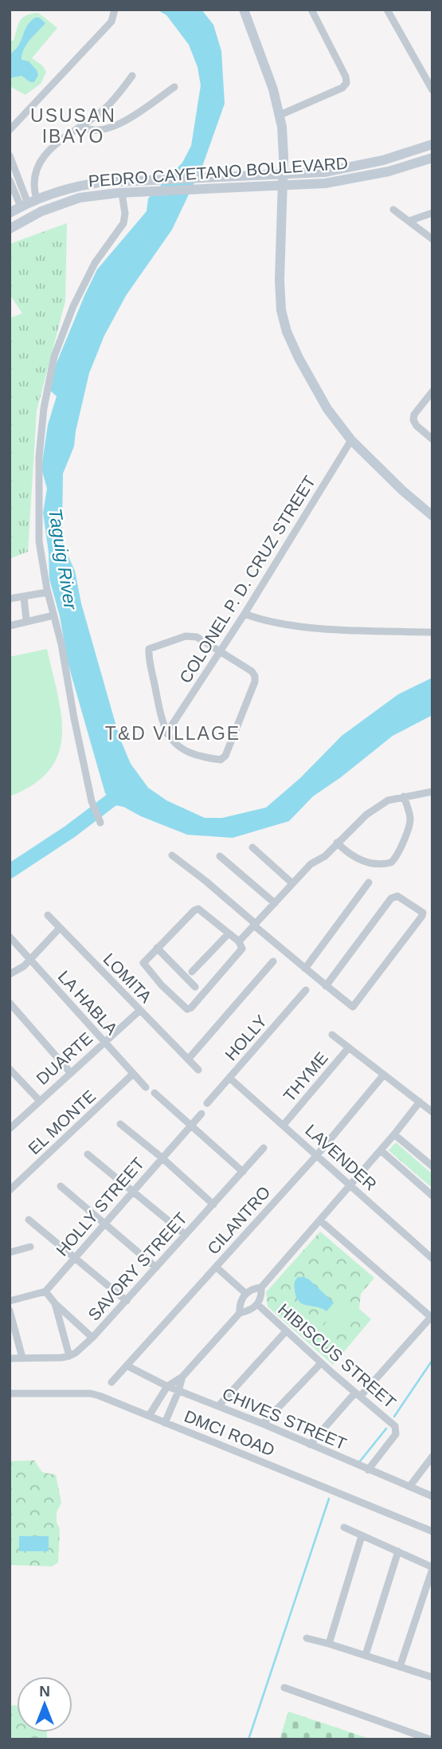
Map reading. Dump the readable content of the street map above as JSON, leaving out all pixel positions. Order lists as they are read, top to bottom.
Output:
{
  "streets": {
    "main road": ["PEDRO CAYETANO BOULEVARD"],
    "street": [
      "COLONEL P. D. CRUZ STREET",
      "LOMITA",
      "LA HABLA",
      "HOLLY",
      "DUARTE",
      "THYME",
      "EL MONTE",
      "LAVENDER",
      "HOLLY STREET",
      "CILANTRO",
      "SAVORY STREET",
      "HIBISCUS STREET",
      "CHIVES STREET",
      "DMCI ROAD"
    ]
  },
  "crossings": [
    ["LOMITA", "DUARTE"],
    ["LA HABLA", "DUARTE"],
    ["LA HABLA", "EL MONTE"],
    ["HOLLY", "LAVENDER"],
    ["THYME", "LAVENDER"],
    ["LAVENDER", "CILANTRO"],
    ["CILANTRO", "CHIVES STREET"],
    ["HIBISCUS STREET", "CHIVES STREET"]
  ],
  "districts": ["USUSAN IBAYO", "T&D VILLAGE"],
  "water": ["Taguig River"],
  "north": "top"
}
